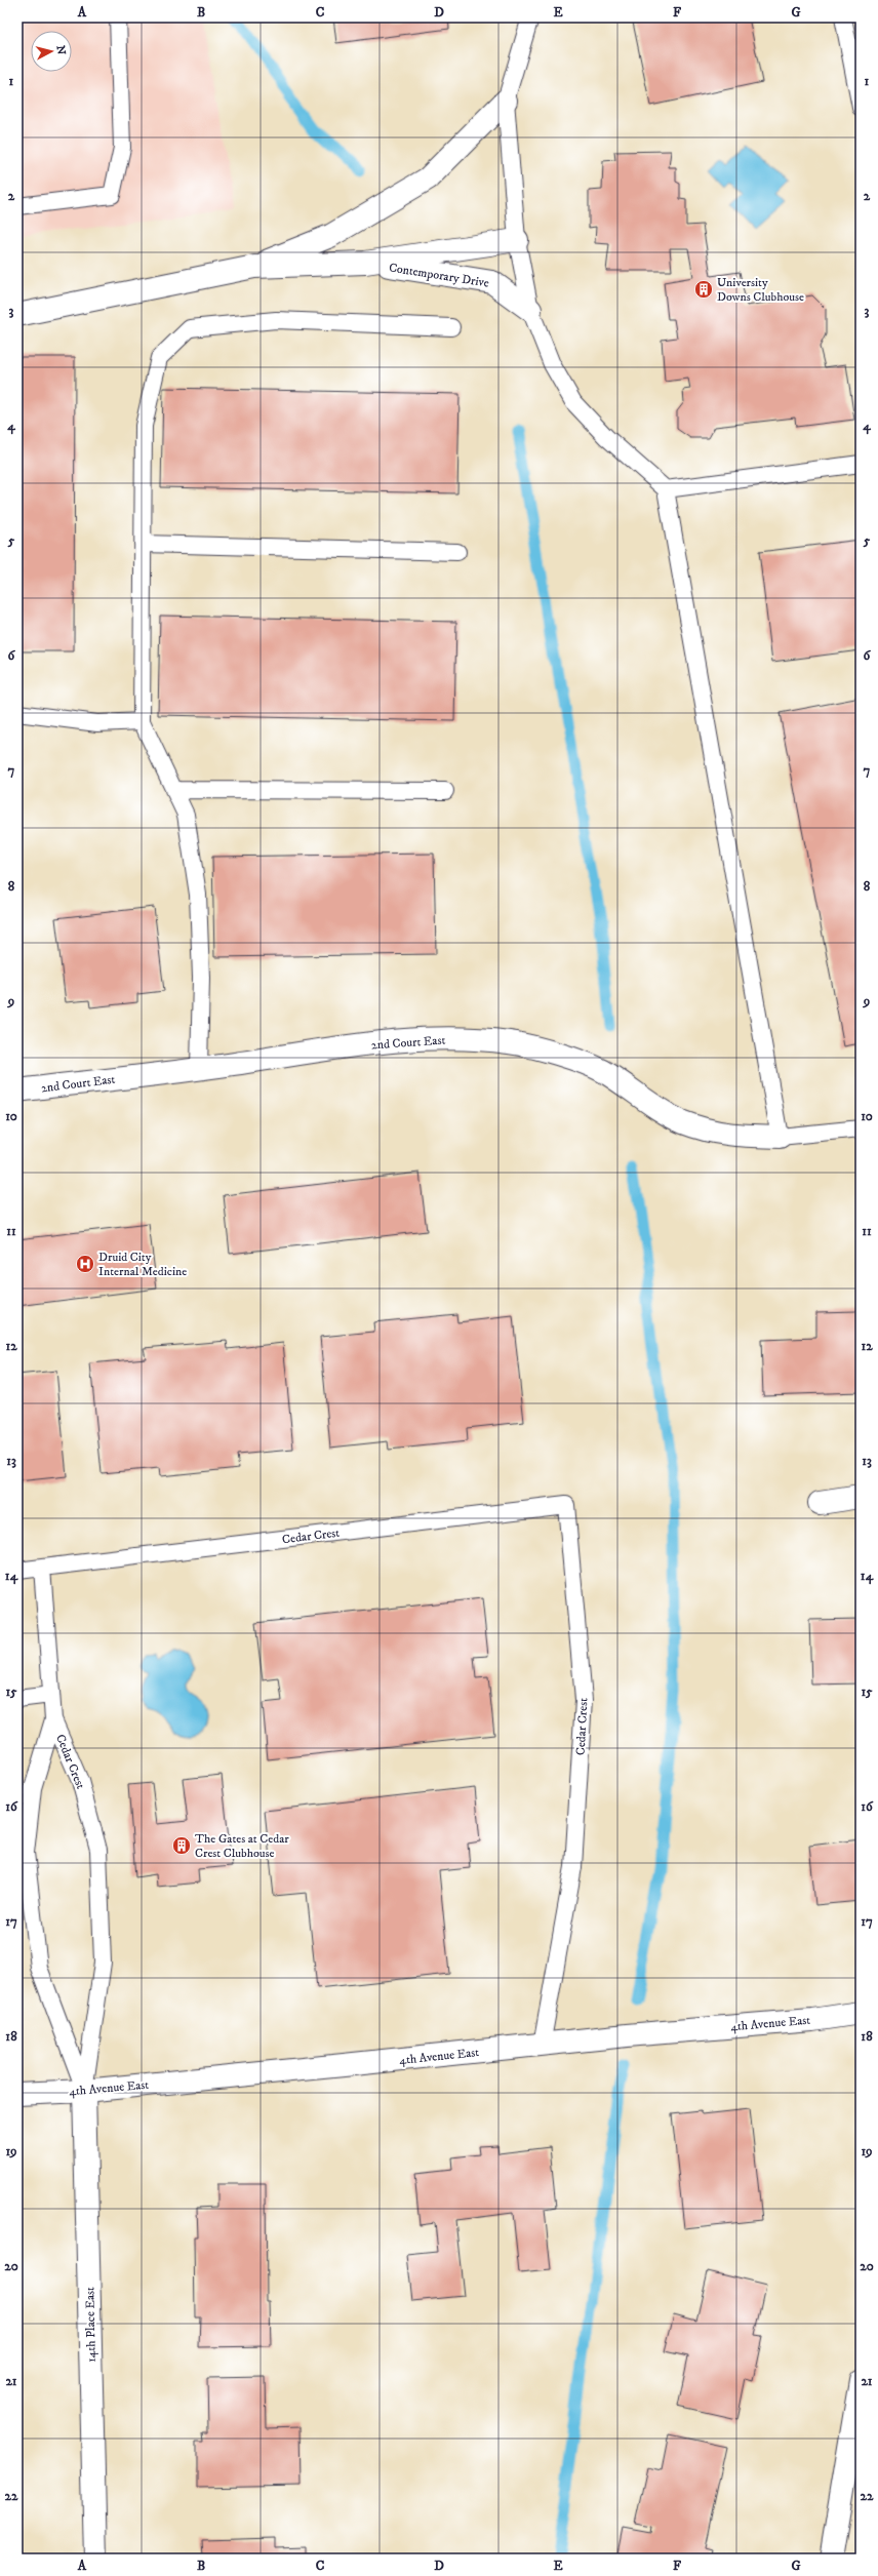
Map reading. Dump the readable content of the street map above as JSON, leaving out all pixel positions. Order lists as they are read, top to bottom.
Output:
{
  "streets": {
    "street": [
      "Contemporary Drive",
      "2nd Court East",
      "4th Avenue East",
      "14th Place East"
    ],
    "lane": ["Cedar Crest"]
  },
  "crossings": [
    ["Cedar Crest", "4th Avenue East"],
    ["Cedar Crest", "14th Place East"],
    ["4th Avenue East", "14th Place East"]
  ],
  "places": {
    "building": ["University Downs Clubhouse", "The Gates at Cedar Crest Clubhouse"],
    "hospital": ["Druid City Internal Medicine"]
  },
  "north": "right",
  "grid": {
    "columns": [
      "A",
      "B",
      "C",
      "D",
      "E",
      "F",
      "G"
    ],
    "rows": [
      "1",
      "2",
      "3",
      "4",
      "5",
      "6",
      "7",
      "8",
      "9",
      "10",
      "11",
      "12",
      "13",
      "14",
      "15",
      "16",
      "17",
      "18",
      "19",
      "20",
      "21",
      "22"
    ]
  }
}
